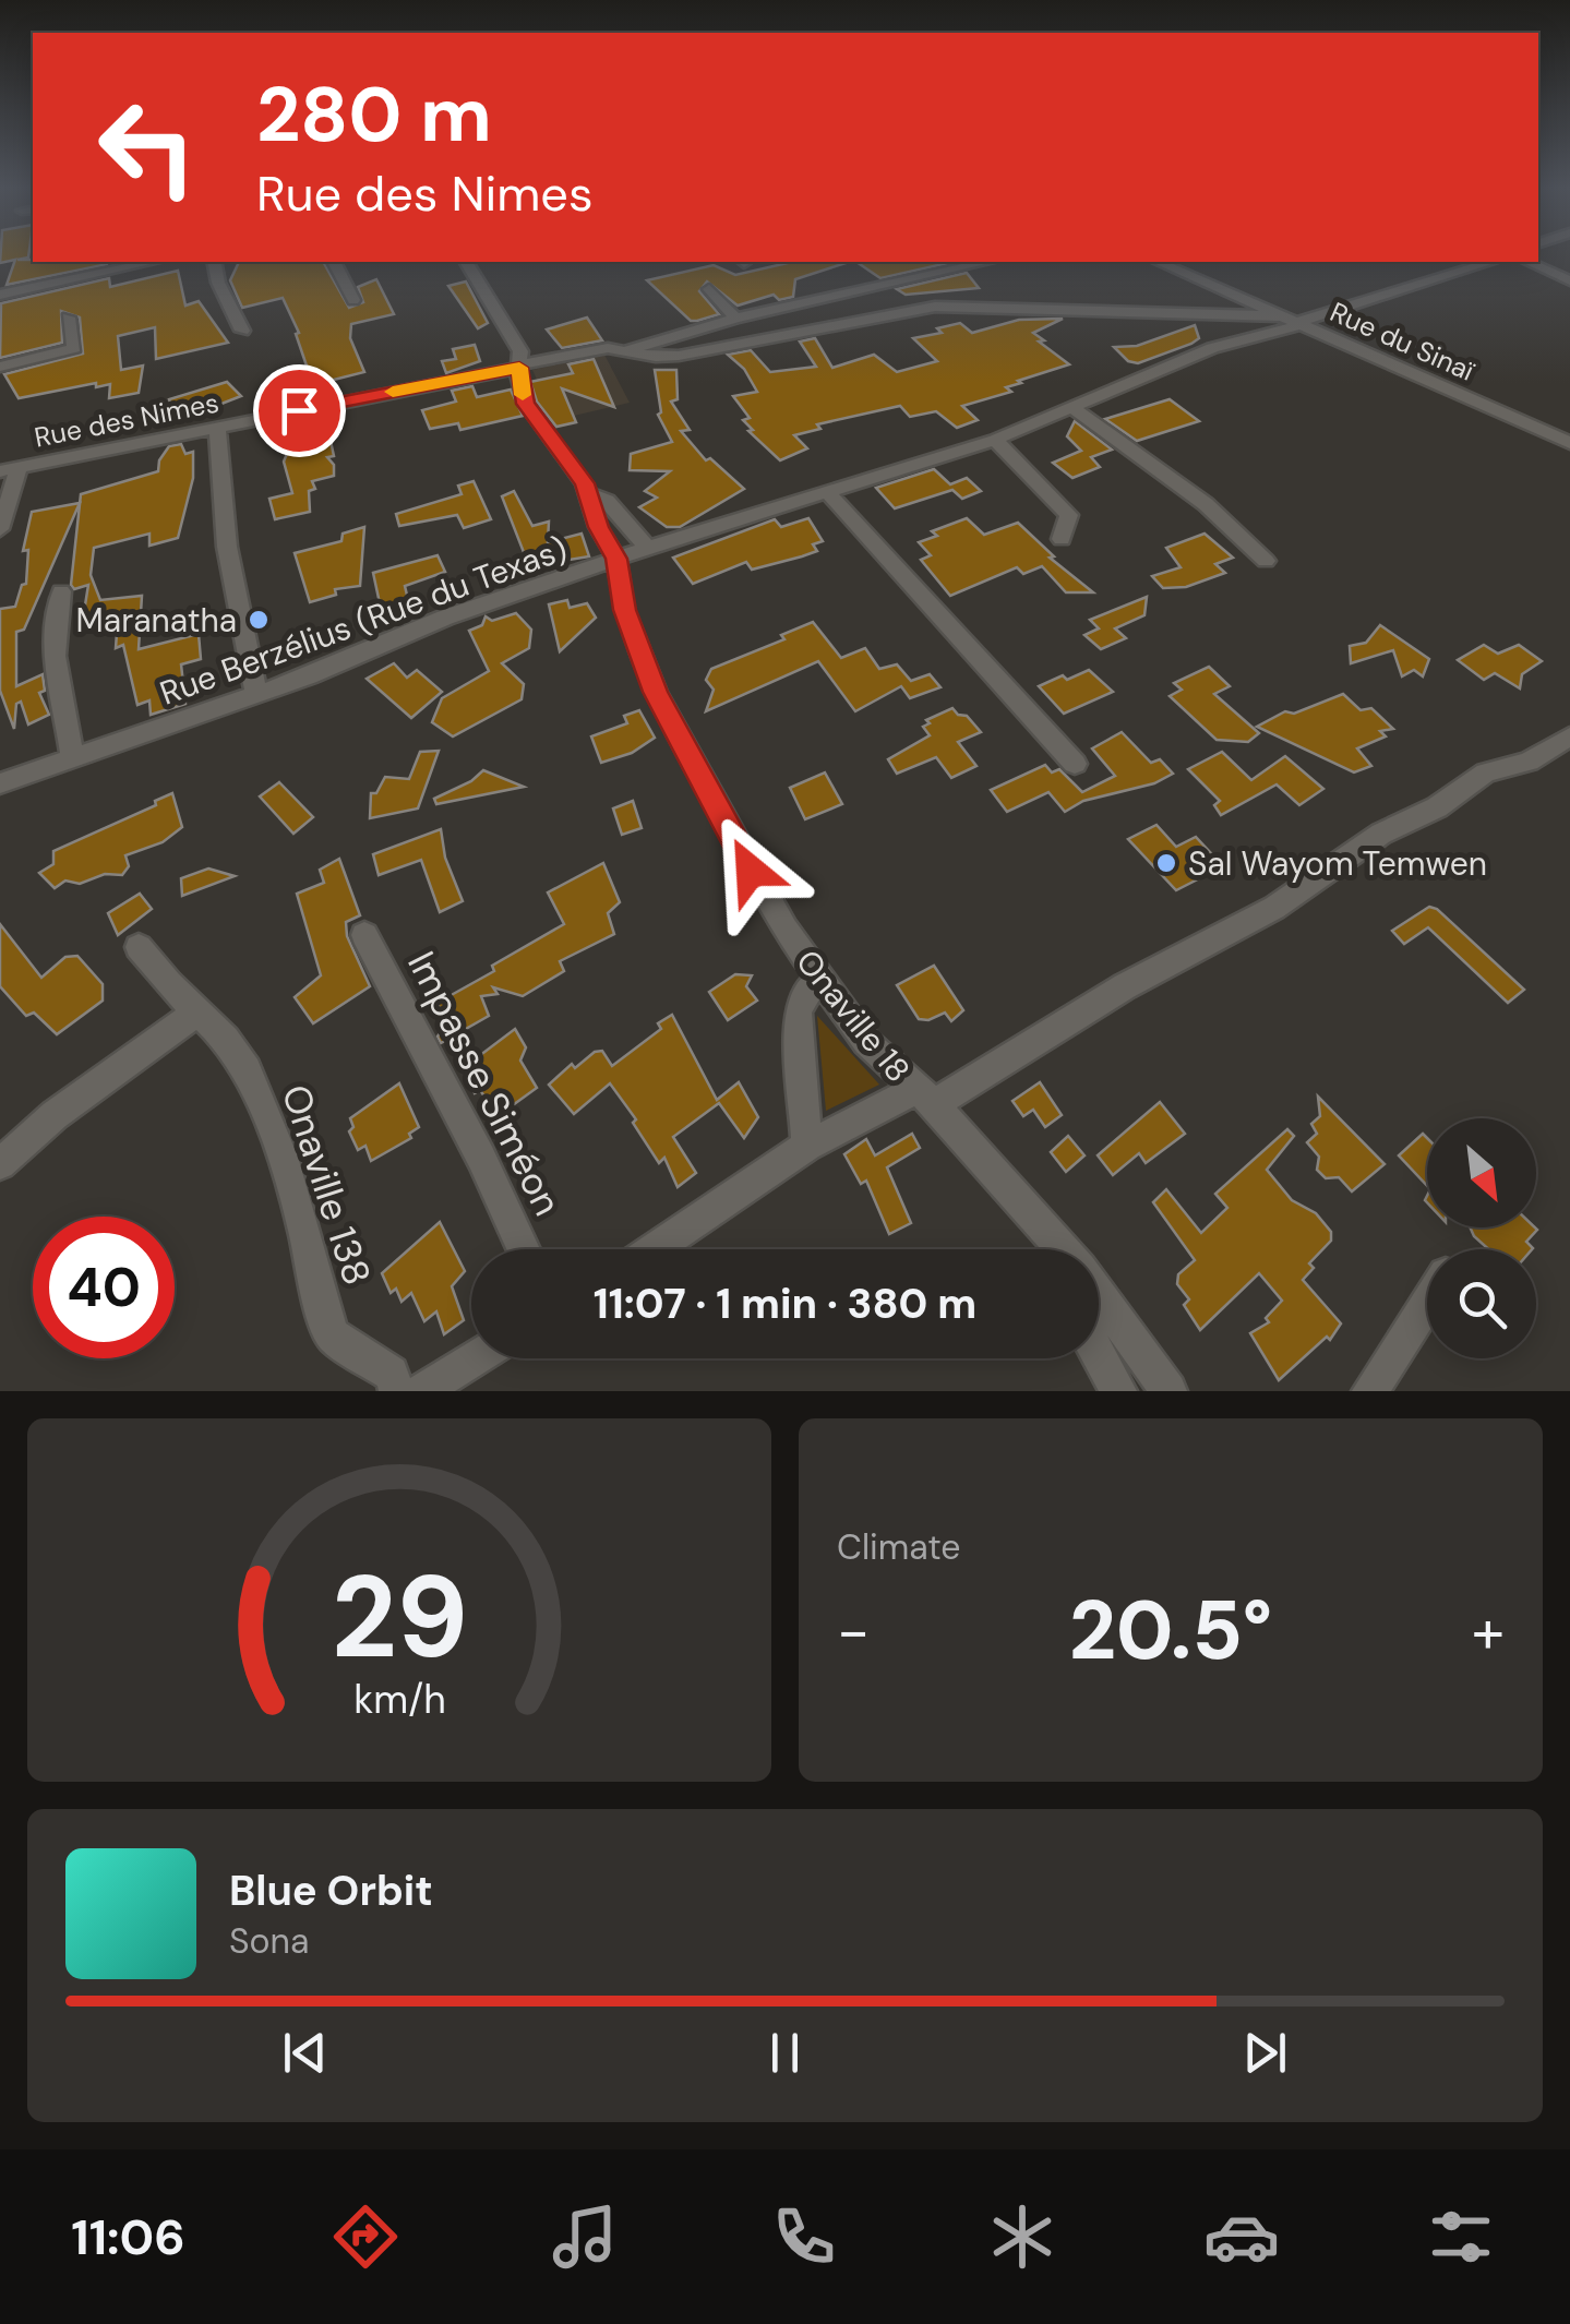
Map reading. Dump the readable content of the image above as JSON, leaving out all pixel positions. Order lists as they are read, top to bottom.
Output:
{
  "streets": {
    "street": [
      "Rue du Sinaï",
      "Rue des Nimes",
      "Rue Berzélius (Rue du Texas)",
      "Onaville 18",
      "Impasse Siméon",
      "Onaville 138"
    ]
  },
  "crossings": [
    ["Rue du Sinaï", "Rue Berzélius (Rue du Texas)"],
    ["Rue des Nimes", "Onaville 18"],
    ["Rue Berzélius (Rue du Texas)", "Onaville 18"]
  ],
  "places": ["Maranatha", "Sal Wayom Temwen"],
  "north": "bottom right",
  "page": {
    "turn": ["280 m", "Rue des Nimes"],
    "limit": "40",
    "trip": "11:07 · 1 min · 380 m",
    "tile": "Climate",
    "heat": ["−", "20.5°", "+"],
    "song": ["Blue Orbit", "Sona"],
    "tabs": "11:06",
    "gauge": ["29", "km/h"]
  }
}
